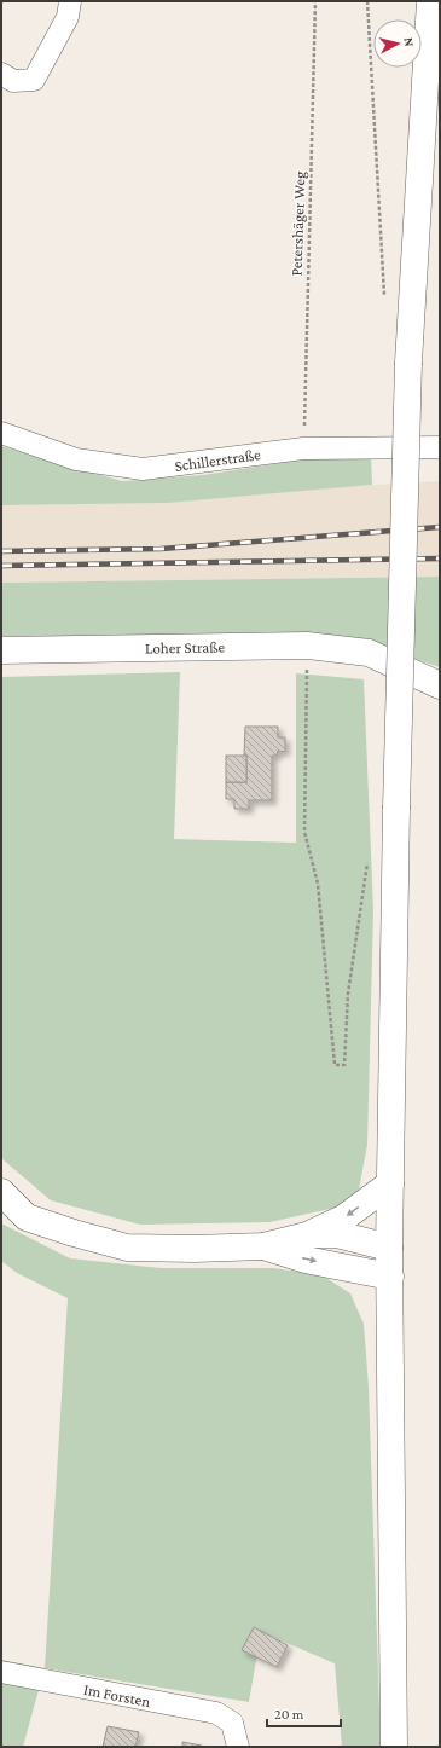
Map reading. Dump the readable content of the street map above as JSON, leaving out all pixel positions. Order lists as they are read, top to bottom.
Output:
{
  "streets": {
    "main road": ["Loher Straße"],
    "street": ["Schillerstraße", "Im Forsten"],
    "path": ["Petershäger Weg"]
  },
  "crossings": [
    ["Petershäger Weg", "Schillerstraße"]
  ],
  "scale_bar": "20 m",
  "north": "right"
}
